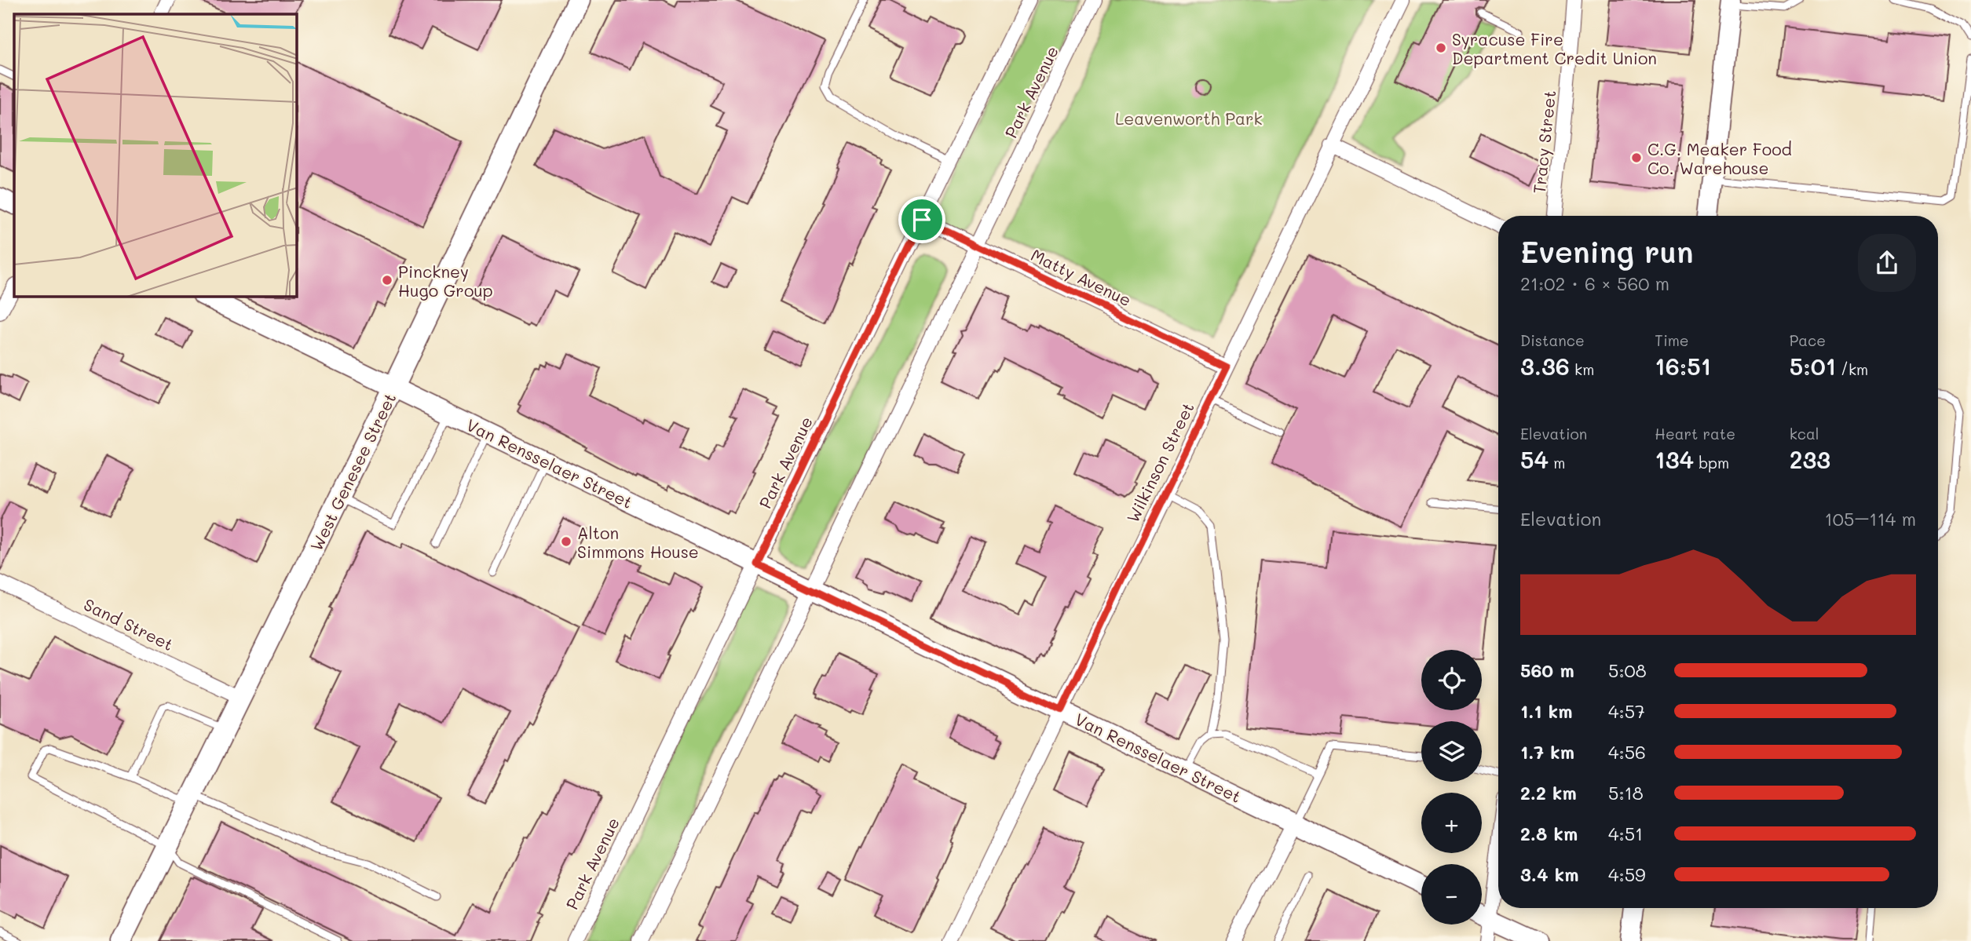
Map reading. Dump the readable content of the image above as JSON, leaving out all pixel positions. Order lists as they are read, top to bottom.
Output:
{
  "streets": {
    "main road": ["West Genesee Street"],
    "street": [
      "Park Avenue",
      "Tracy Street",
      "Matty Avenue",
      "Wilkinson Street",
      "Van Rensselaer Street",
      "Sand Street"
    ]
  },
  "crossings": [
    ["Park Avenue", "Matty Avenue"],
    ["Park Avenue", "Van Rensselaer Street"],
    ["Matty Avenue", "Wilkinson Street"],
    ["Wilkinson Street", "Van Rensselaer Street"],
    ["Van Rensselaer Street", "West Genesee Street"],
    ["West Genesee Street", "Sand Street"]
  ],
  "parks": ["Leavenworth Park"],
  "places": [
    "Syracuse Fire Department Credit Union",
    "C.G. Meaker Food Co. Warehouse",
    "Pinckney Hugo Group",
    "Alton Simmons House"
  ],
  "page": {
    "heading": ["Evening run", "21:02 · 6 × 560 m"],
    "stats": [
      ["Distance", "3.36 km"],
      ["Time", "16:51"],
      ["Pace", "5:01 /km"],
      ["Elevation", "54 m"],
      ["Heart rate", "134 bpm"],
      ["kcal", "233"]
    ],
    "chart": ["Elevation", "105–114 m"],
    "map_buttons": ["+", "−"],
    "list": [
      {
        "name": "560 m",
        "note": "5:08"
      },
      {
        "name": "1.1 km",
        "note": "4:57"
      },
      {
        "name": "1.7 km",
        "note": "4:56"
      },
      {
        "name": "2.2 km",
        "note": "5:18"
      },
      {
        "name": "2.8 km",
        "note": "4:51"
      },
      {
        "name": "3.4 km",
        "note": "4:59"
      }
    ]
  }
}
